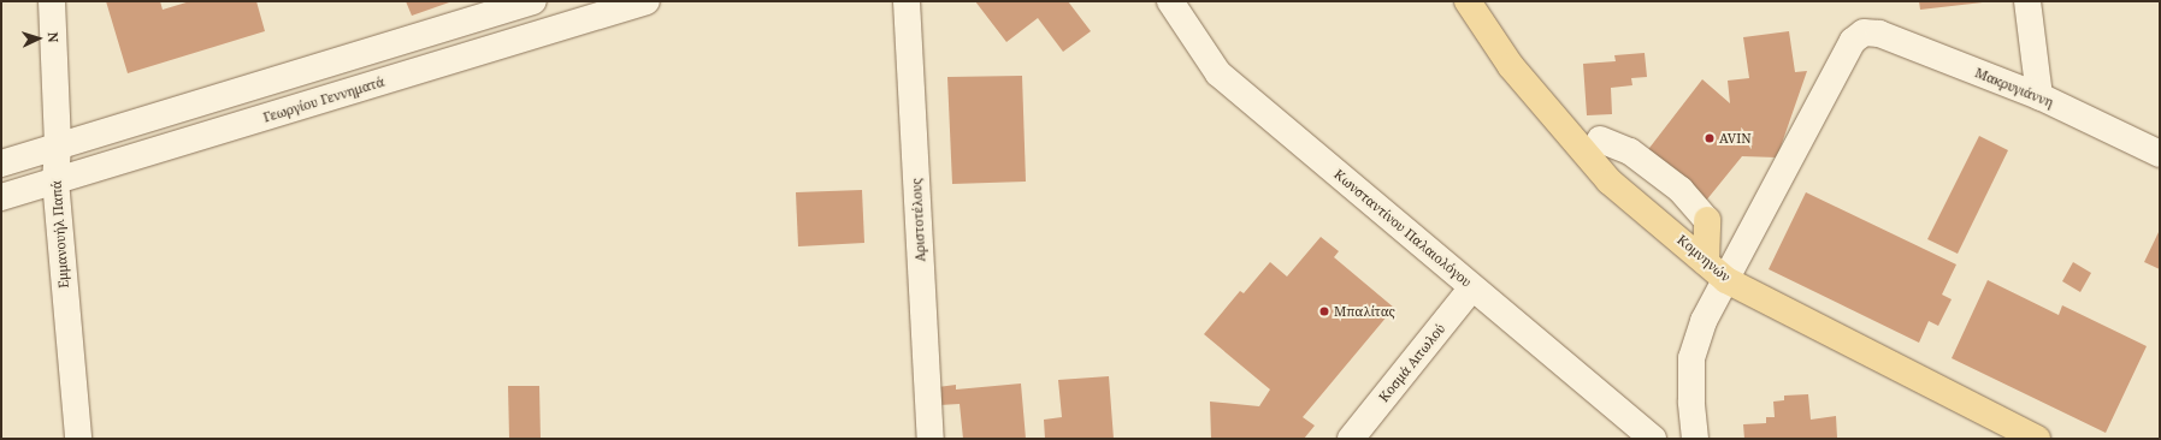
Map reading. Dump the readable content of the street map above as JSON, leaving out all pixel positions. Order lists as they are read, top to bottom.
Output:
{
  "streets": {
    "main road": ["Κομνηνών"],
    "street": [
      "Μακρυγιάννη",
      "Γεωργίου Γεννηματά",
      "Αριστοτέλους",
      "Κωνσταντίνου Παλαιολόγου",
      "Εμμανουήλ Παπά",
      "Κοσμά Αιτωλού"
    ]
  },
  "crossings": [
    ["Μακρυγιάννη", "Κομνηνών"],
    ["Γεωργίου Γεννηματά", "Εμμανουήλ Παπά"],
    ["Κωνσταντίνου Παλαιολόγου", "Κοσμά Αιτωλού"]
  ],
  "places": ["AVIN", "Μπαλίτας"],
  "north": "right"
}
